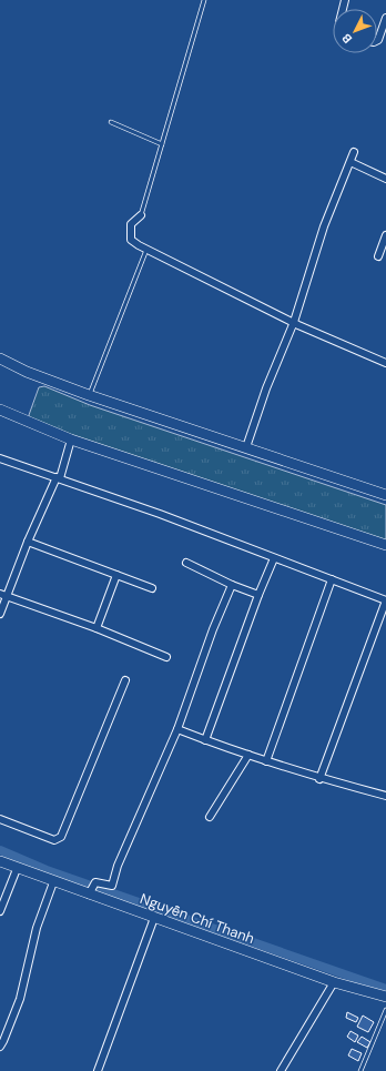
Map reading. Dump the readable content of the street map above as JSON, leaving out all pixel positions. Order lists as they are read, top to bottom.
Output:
{
  "streets": {
    "street": ["Nguyễn Chí Thanh"]
  },
  "north": "bottom left"
}
